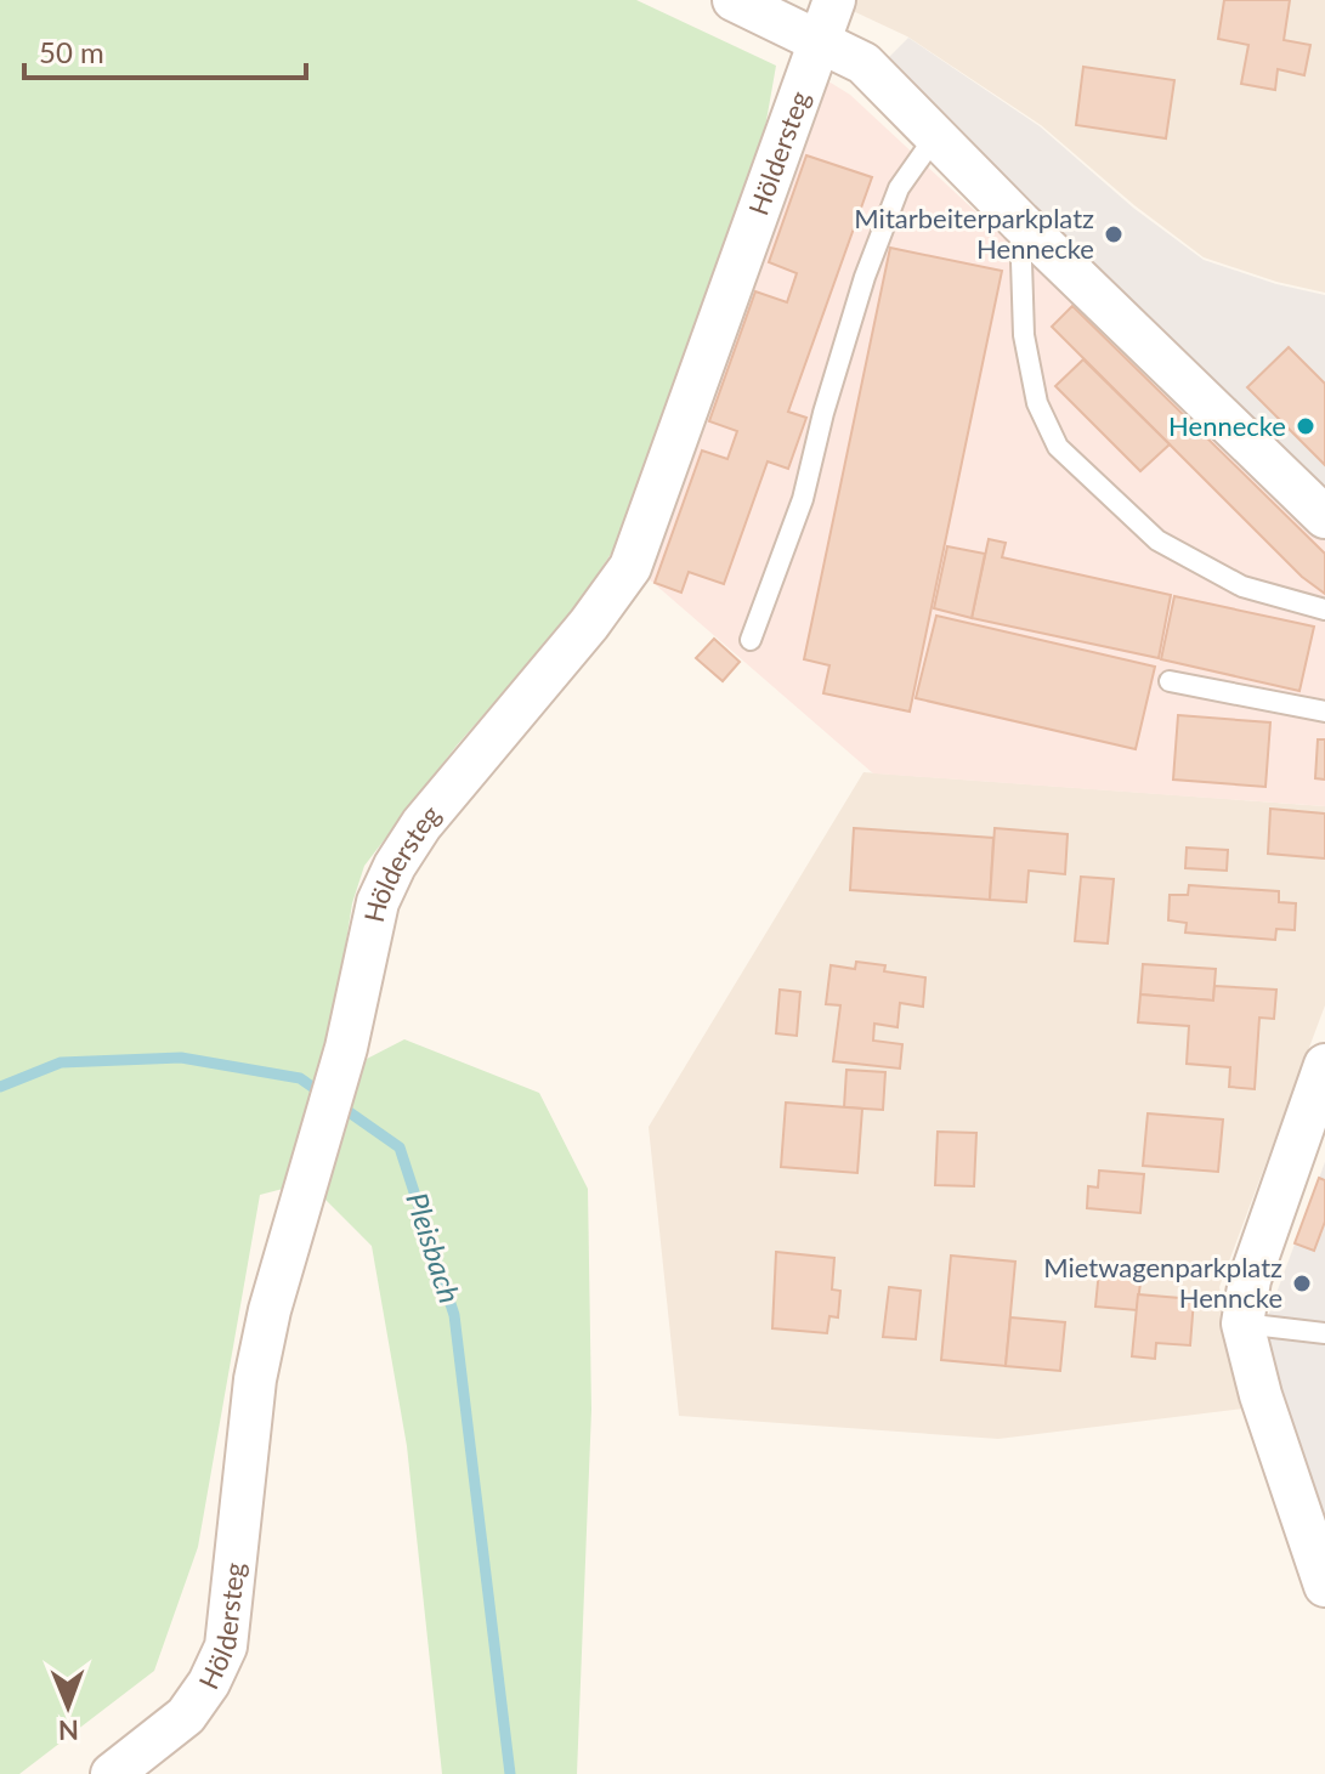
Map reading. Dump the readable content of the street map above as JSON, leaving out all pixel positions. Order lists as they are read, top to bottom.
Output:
{
  "streets": {
    "street": ["Höldersteg"]
  },
  "water": ["Pleisbach"],
  "places": ["Mitarbeiterparkplatz Hennecke", "Hennecke", "Mietwagenparkplatz Henncke"],
  "scale_bar": "50 m",
  "north": "bottom"
}
